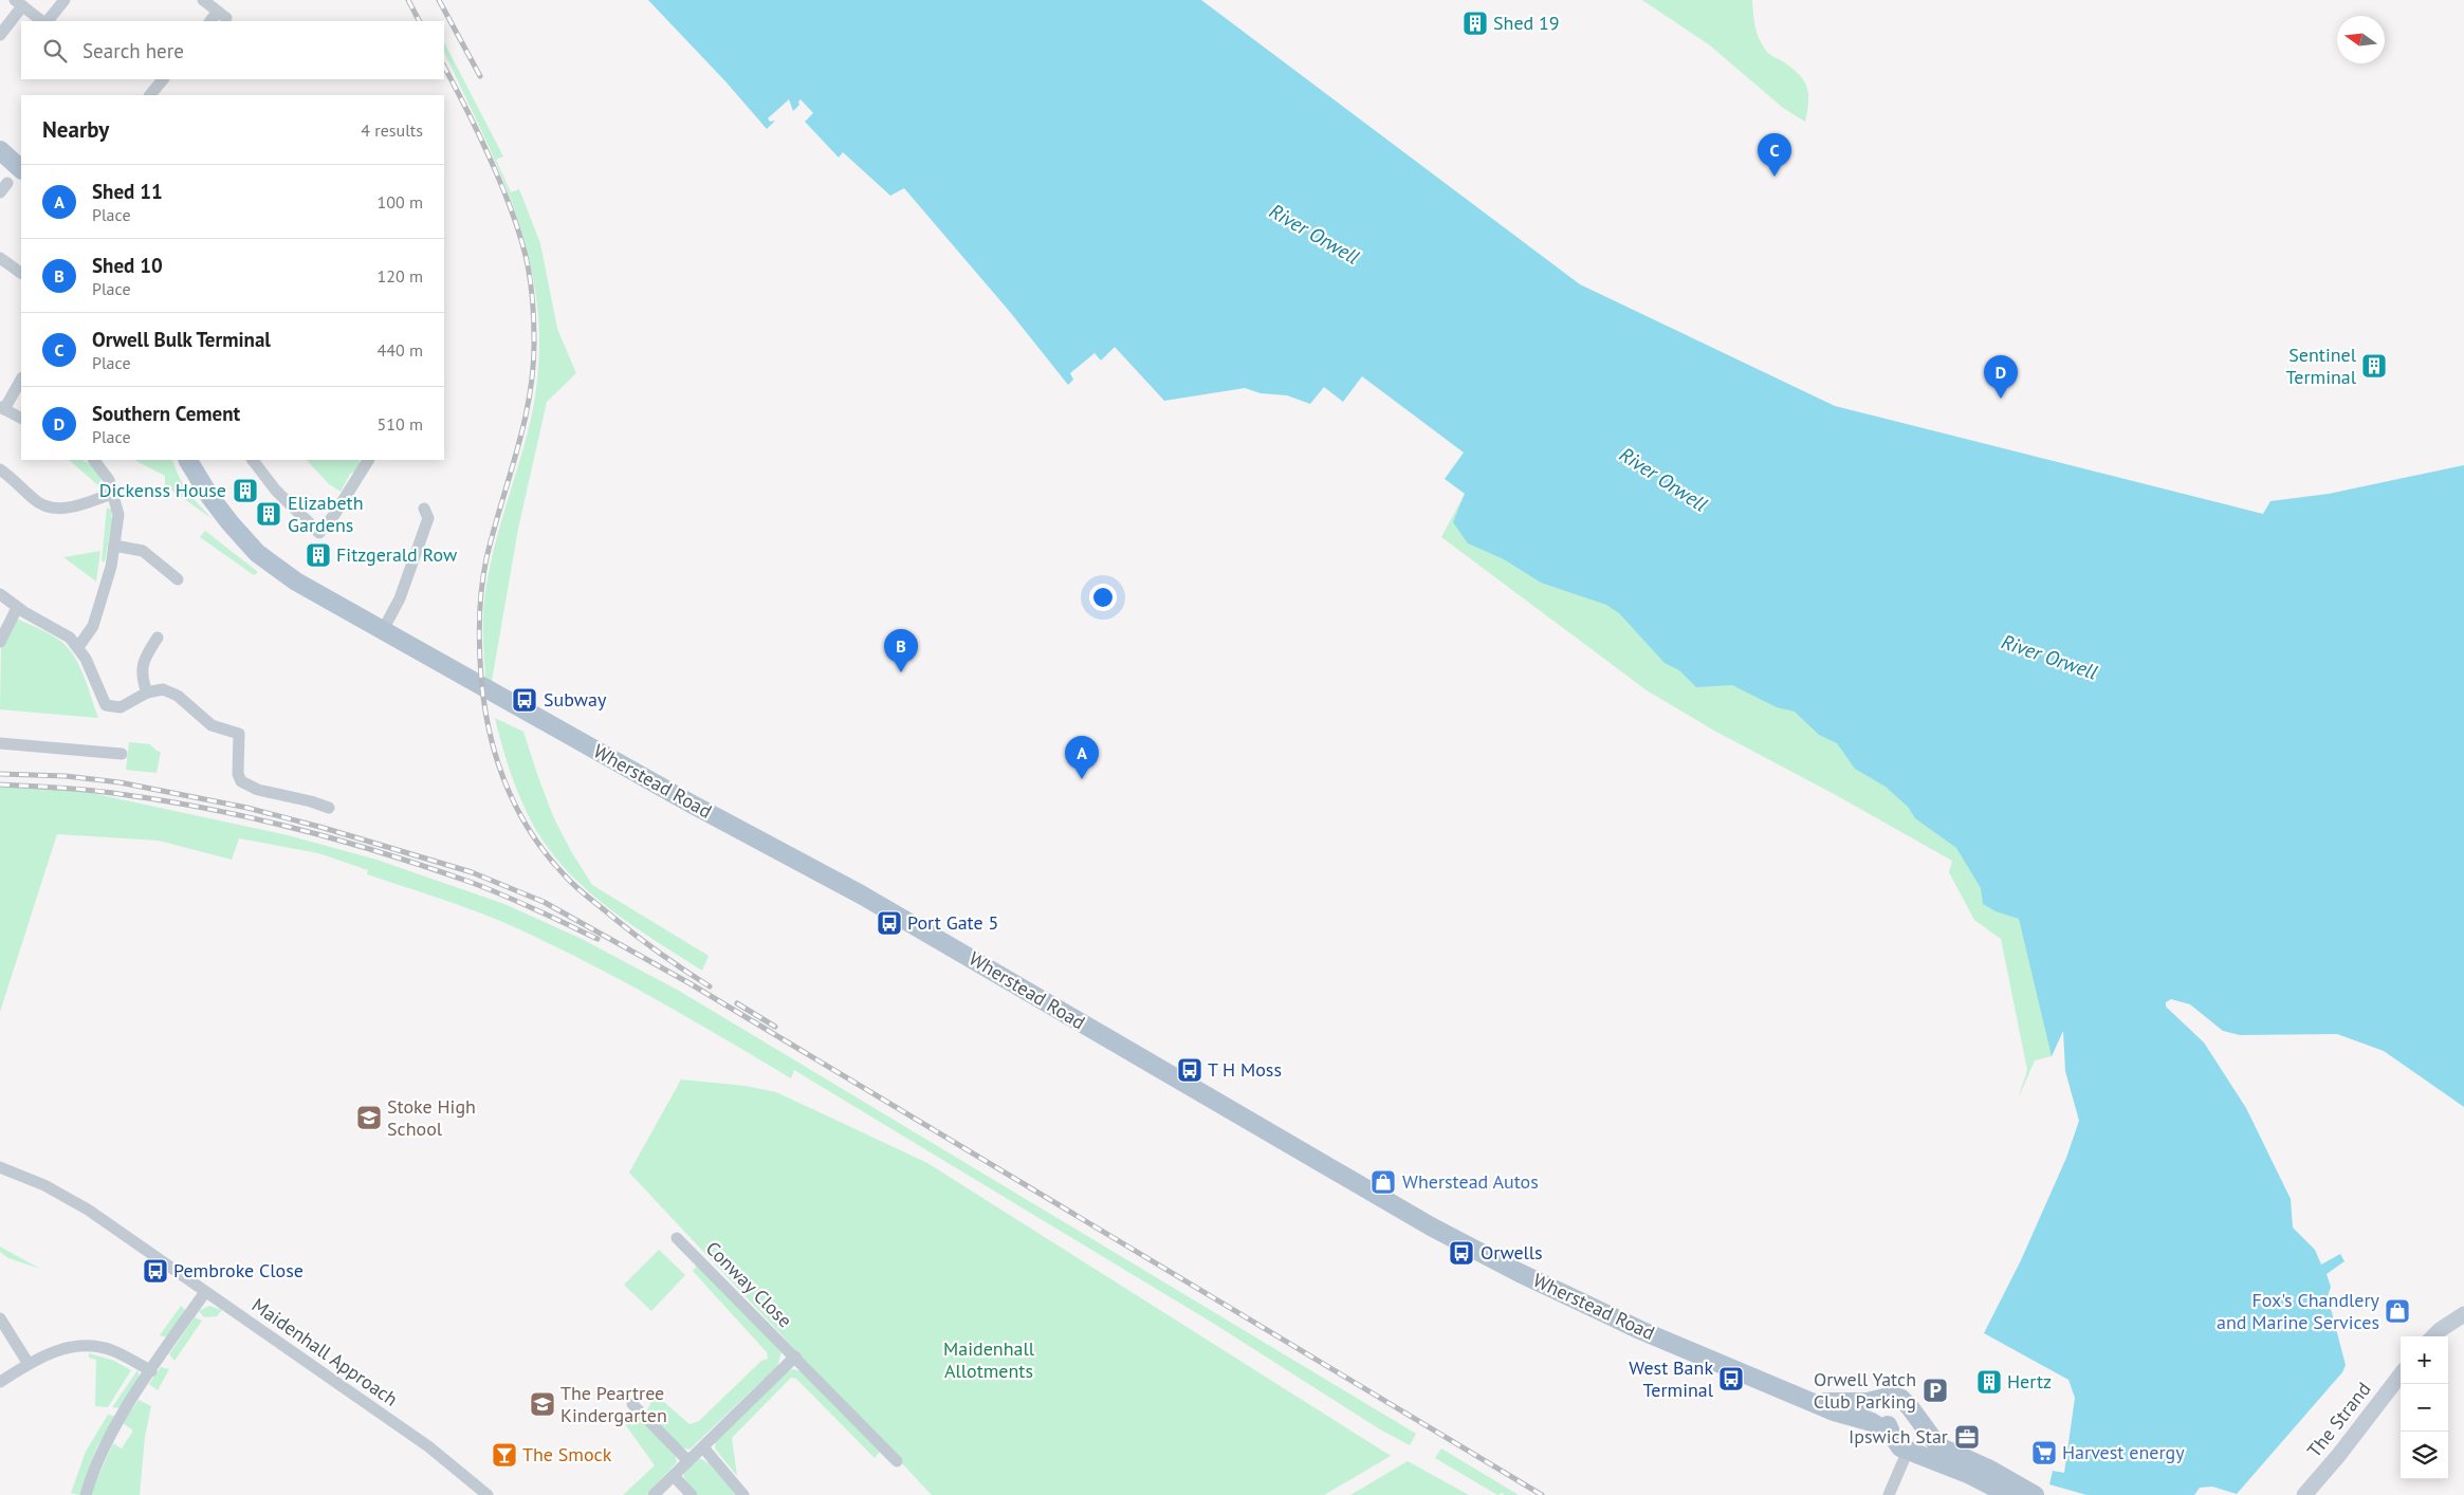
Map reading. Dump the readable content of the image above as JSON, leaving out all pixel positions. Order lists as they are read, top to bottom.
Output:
{
  "streets": {
    "main road": ["Wherstead Road", "The Strand"],
    "street": ["Conway Close", "Maidenhall Approach"]
  },
  "water": ["River Orwell"],
  "parks": ["Maidenhall Allotments"],
  "places": {
    "building": [
      "Shed 19",
      "Sentinel Terminal",
      "Dickenss House",
      "Elizabeth Gardens",
      "Fitzgerald Row",
      "Hertz"
    ],
    "bus stop": [
      "Subway",
      "Port Gate 5",
      "T H Moss",
      "Orwells",
      "Pembroke Close",
      "West Bank Terminal"
    ],
    "school or university": ["Stoke High School", "The Peartree Kindergarten"],
    "shop": ["Wherstead Autos", "Fox's Chandlery and Marine Services"],
    "parking": ["Orwell Yatch Club Parking"],
    "office": ["Ipswich Star"],
    "supermarket": ["Harvest energy"],
    "bar": ["The Smock"]
  },
  "north": "left",
  "page": {
    "search": "Search here",
    "heading": ["Nearby", "4 results"],
    "pins": [
      "C",
      "D",
      "B",
      "A"
    ],
    "list": [
      {
        "mark": "A",
        "name": "Shed 11",
        "note": "Place",
        "value": "100 m"
      },
      {
        "mark": "B",
        "name": "Shed 10",
        "note": "Place",
        "value": "120 m"
      },
      {
        "mark": "C",
        "name": "Orwell Bulk Terminal",
        "note": "Place",
        "value": "440 m"
      },
      {
        "mark": "D",
        "name": "Southern Cement",
        "note": "Place",
        "value": "510 m"
      }
    ],
    "map_buttons": ["+", "−"]
  }
}
